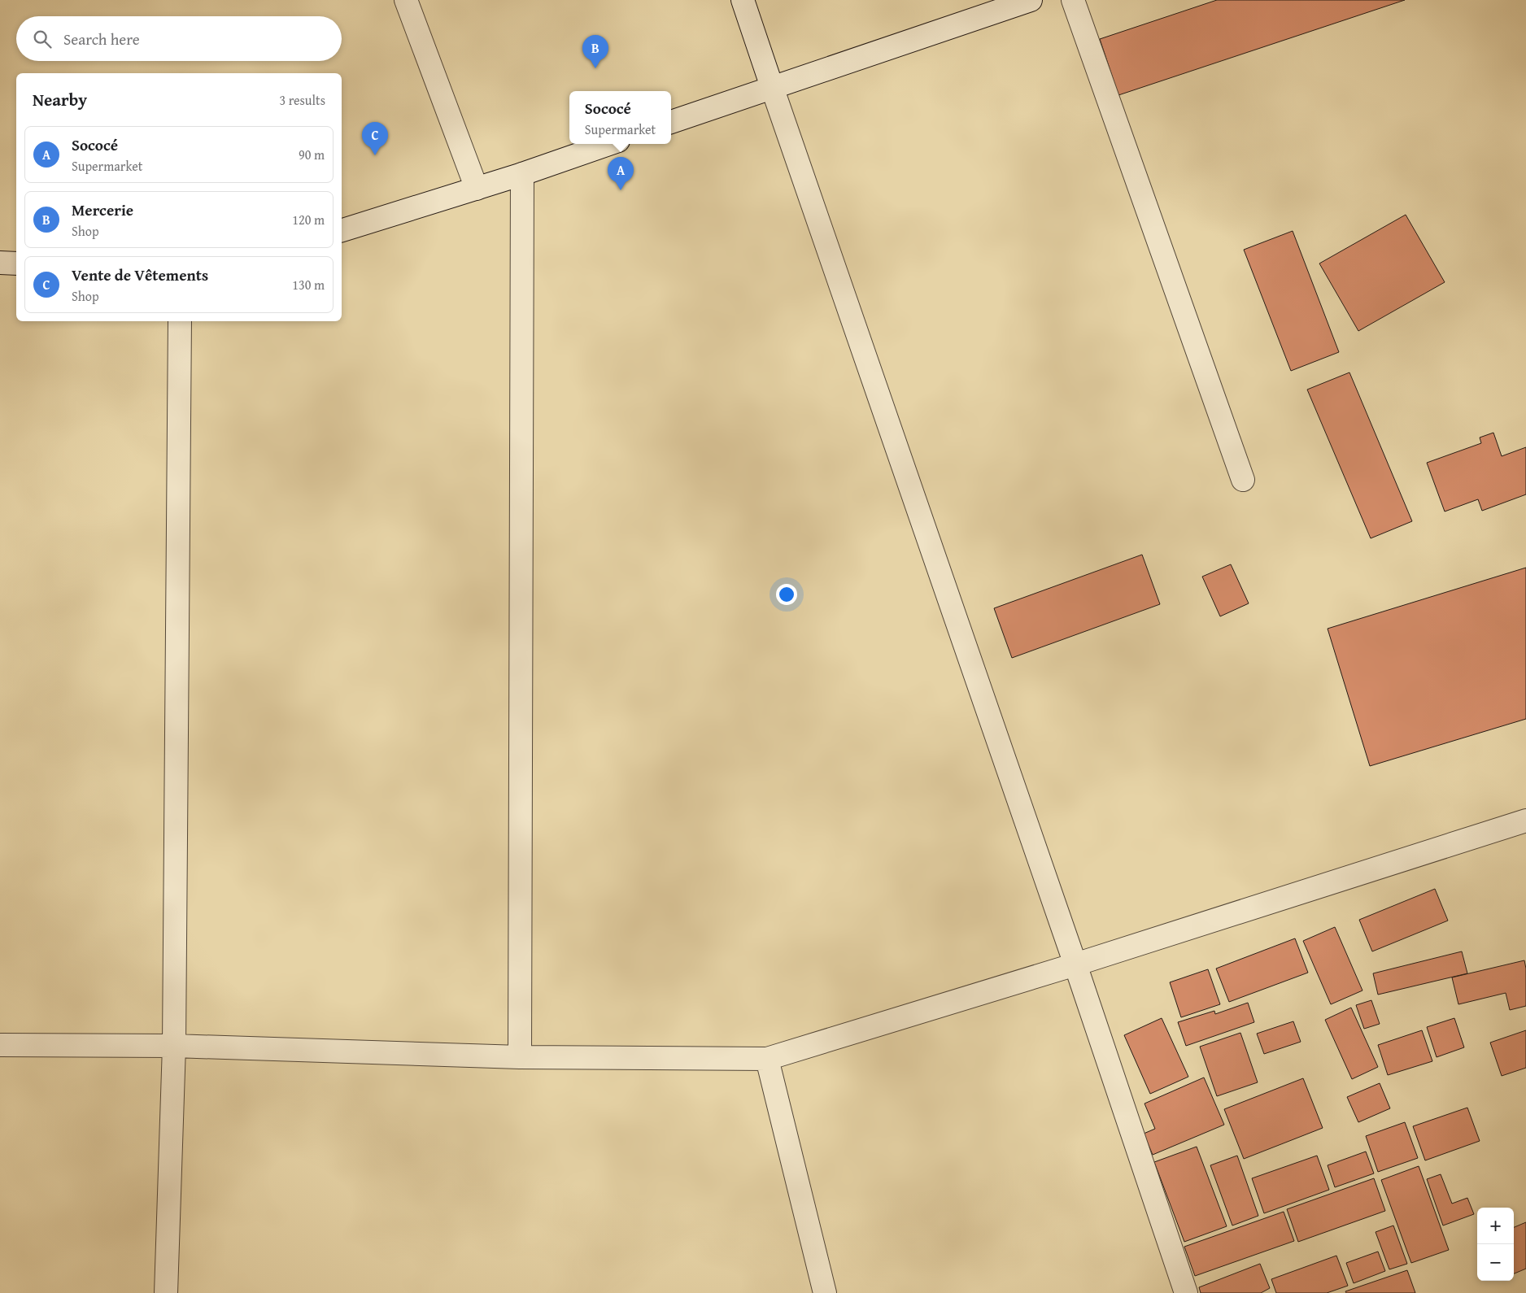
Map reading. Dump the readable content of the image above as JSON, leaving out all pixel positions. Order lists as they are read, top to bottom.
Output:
{
  "page": {
    "search": "Search here",
    "pins": ["B", "C", "A"],
    "heading": ["Nearby", "3 results"],
    "popup": ["Sococé", "Supermarket"],
    "list": [
      {
        "mark": "A",
        "name": "Sococé",
        "note": "Supermarket",
        "value": "90 m"
      },
      {
        "mark": "B",
        "name": "Mercerie",
        "note": "Shop",
        "value": "120 m"
      },
      {
        "mark": "C",
        "name": "Vente de Vêtements",
        "note": "Shop",
        "value": "130 m"
      }
    ],
    "map_buttons": ["+", "−"]
  }
}
